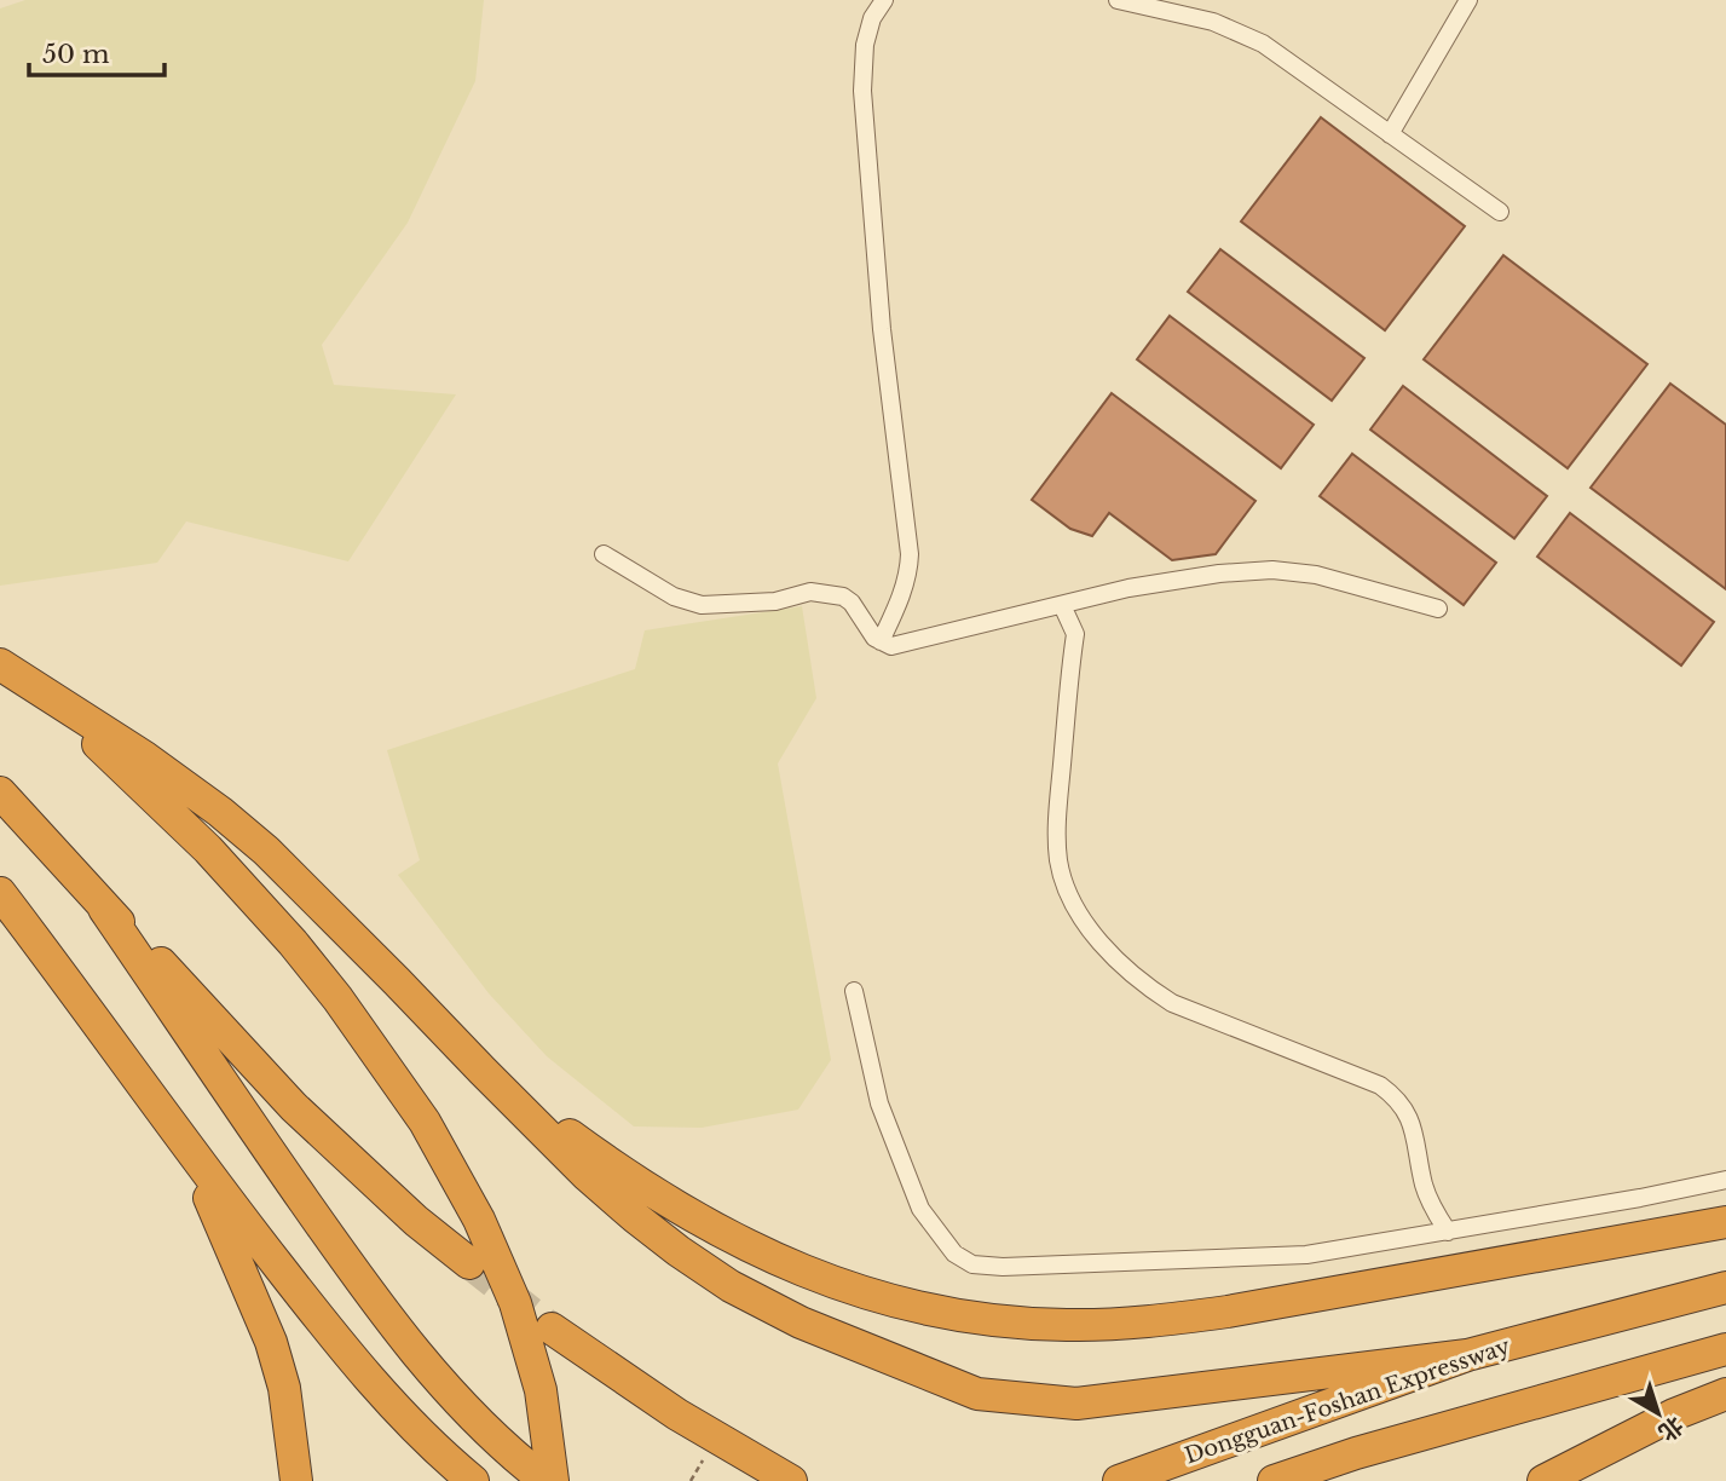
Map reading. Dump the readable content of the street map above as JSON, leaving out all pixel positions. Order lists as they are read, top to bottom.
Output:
{
  "streets": {
    "highway": ["Dongguan-Foshan Expressway"]
  },
  "scale_bar": "50 m",
  "north": "bottom right"
}
